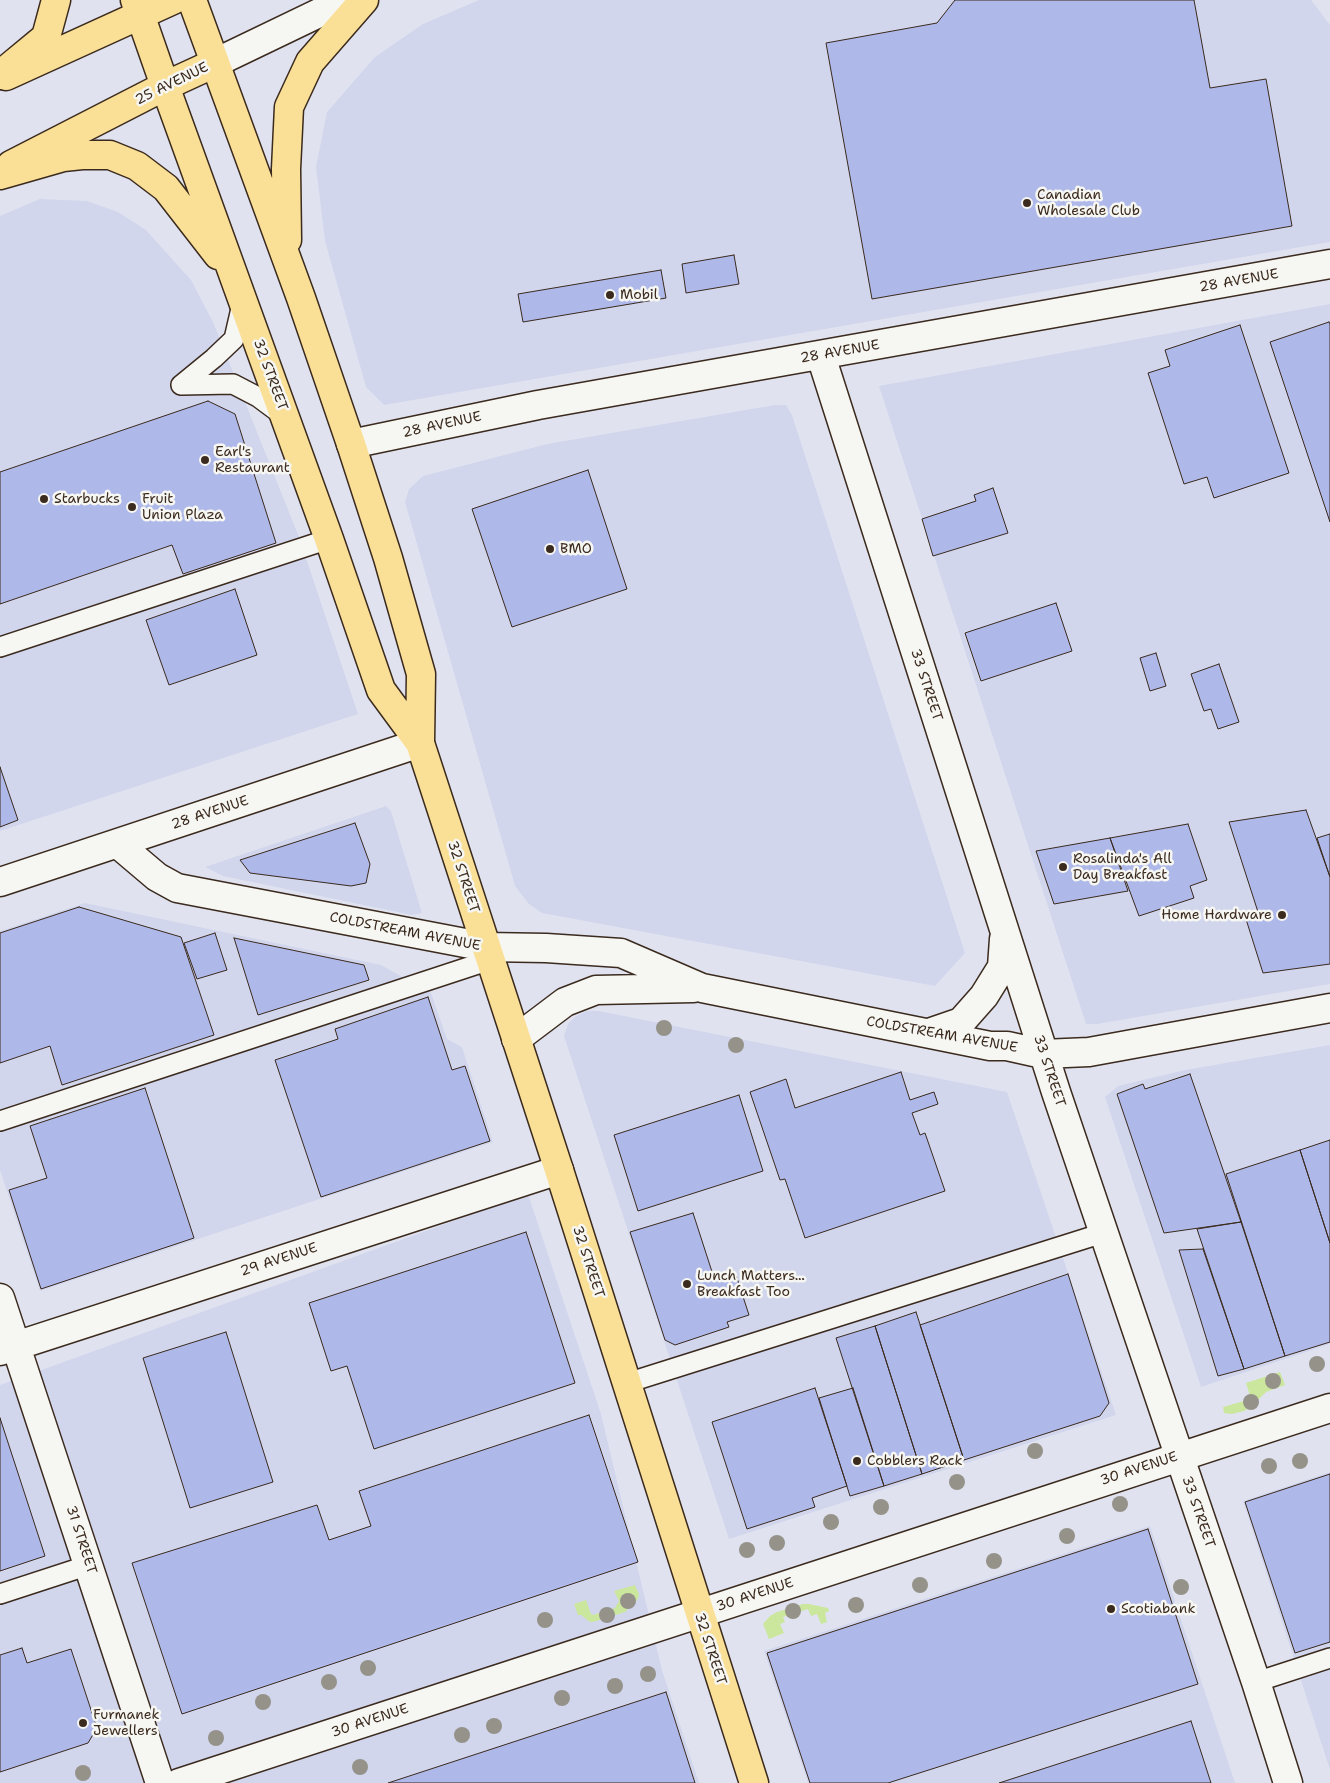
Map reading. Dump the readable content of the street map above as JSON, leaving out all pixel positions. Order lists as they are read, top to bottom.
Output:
{
  "streets": {
    "main road": ["25 AVENUE", "32 STREET"],
    "street": [
      "28 AVENUE",
      "33 STREET",
      "COLDSTREAM AVENUE",
      "29 AVENUE",
      "30 AVENUE",
      "31 STREET"
    ]
  },
  "crossings": [
    ["25 AVENUE", "32 STREET"],
    ["28 AVENUE", "32 STREET"],
    ["28 AVENUE", "33 STREET"],
    ["28 AVENUE", "COLDSTREAM AVENUE"],
    ["32 STREET", "COLDSTREAM AVENUE"],
    ["32 STREET", "29 AVENUE"],
    ["32 STREET", "30 AVENUE"],
    ["33 STREET", "COLDSTREAM AVENUE"],
    ["33 STREET", "30 AVENUE"],
    ["29 AVENUE", "31 STREET"]
  ],
  "places": [
    "Canadian Wholesale Club",
    "Mobil",
    "Earl's Restaurant",
    "Starbucks",
    "Fruit Union Plaza",
    "BMO",
    "Rosalinda's All Day Breakfast",
    "Home Hardware",
    "Lunch Matters... Breakfast Too",
    "Cobblers Rack",
    "Scotiabank",
    "Furmanek Jewellers"
  ]
}
